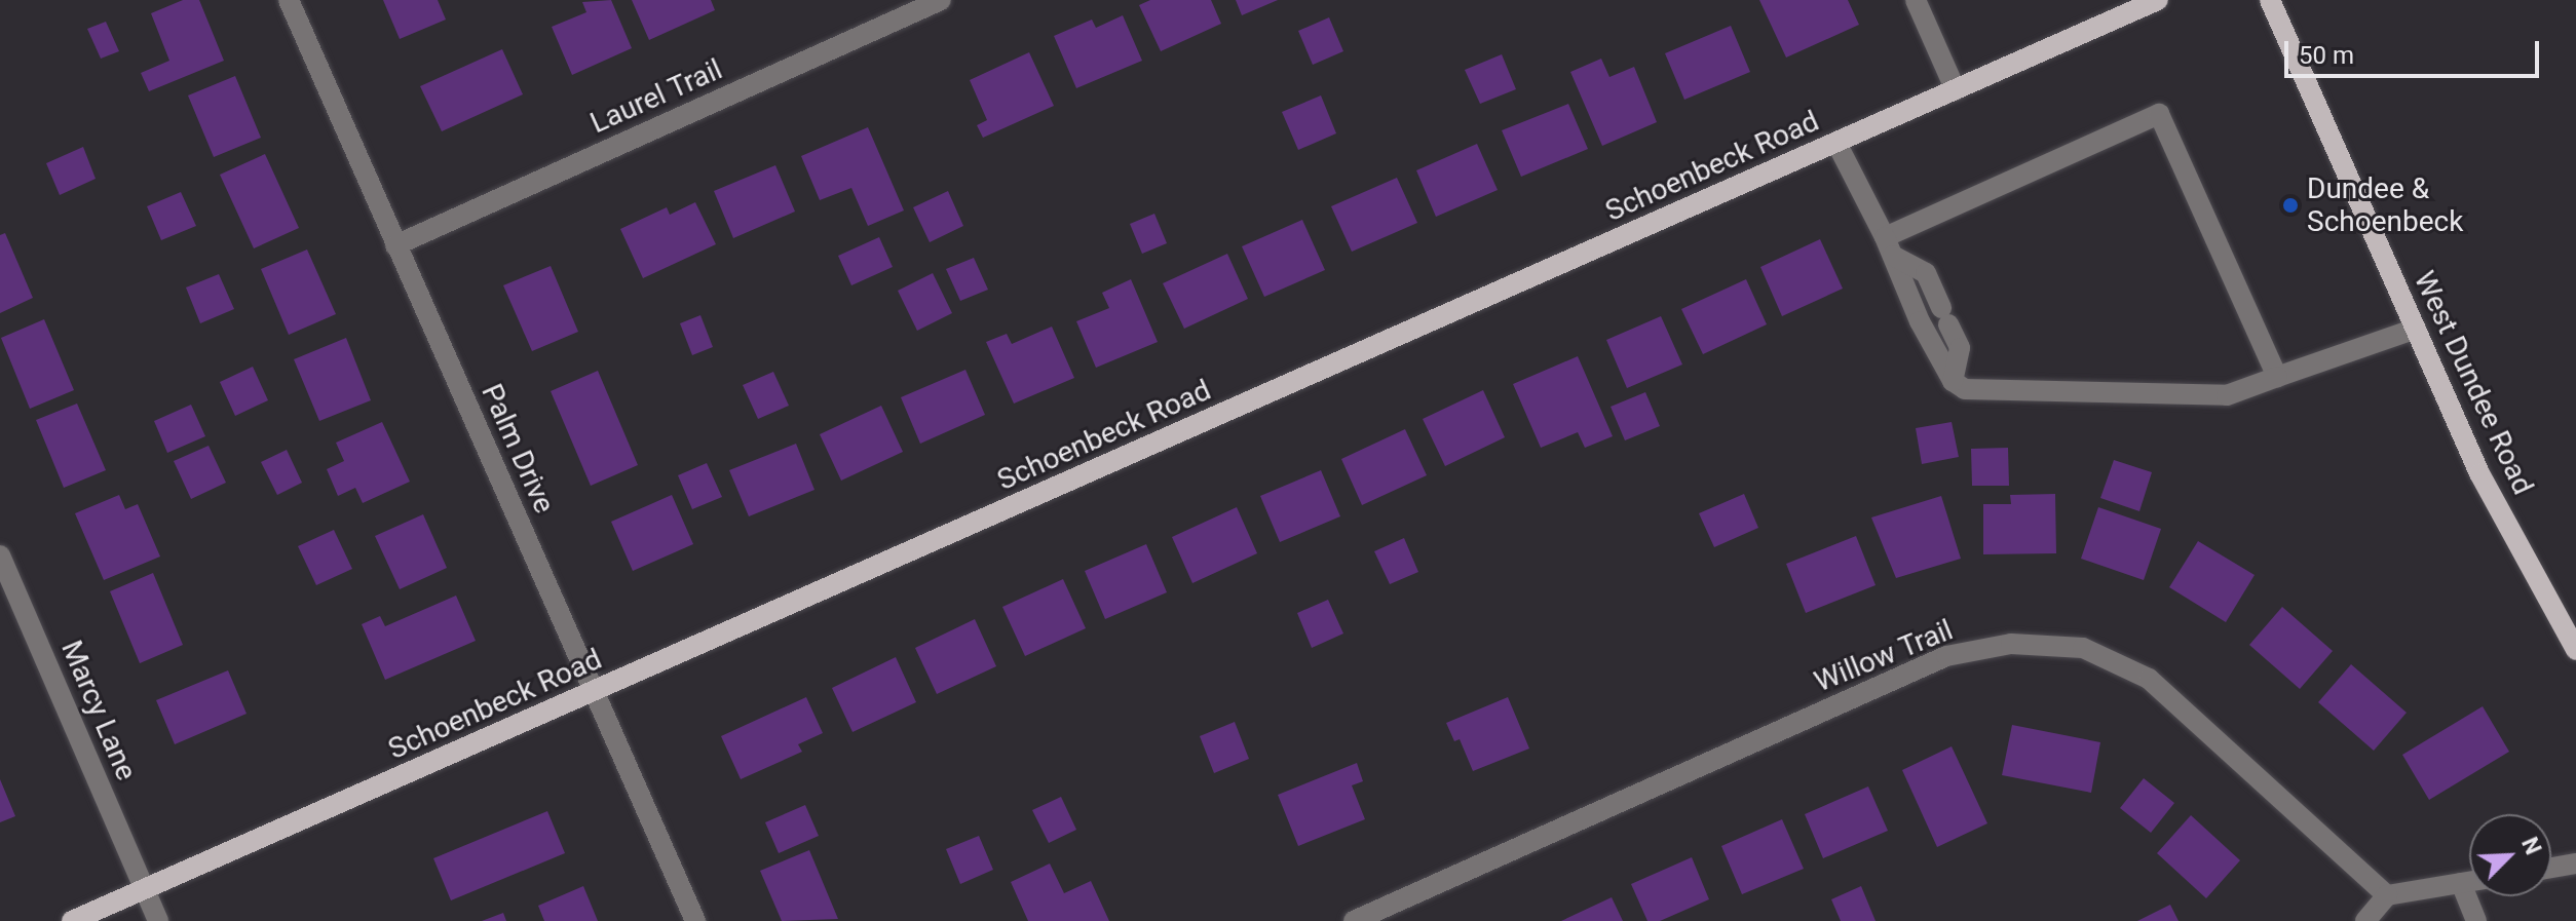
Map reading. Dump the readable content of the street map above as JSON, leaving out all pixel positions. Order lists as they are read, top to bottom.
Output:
{
  "streets": {
    "main road": ["Schoenbeck Road", "West Dundee Road"],
    "street": [
      "Laurel Trail",
      "Palm Drive",
      "Willow Trail",
      "Marcy Lane"
    ]
  },
  "crossings": [
    ["Laurel Trail", "Palm Drive"],
    ["Schoenbeck Road", "Palm Drive"],
    ["Schoenbeck Road", "Marcy Lane"]
  ],
  "places": ["Dundee & Schoenbeck"],
  "scale_bar": "50 m",
  "north": "top right"
}
